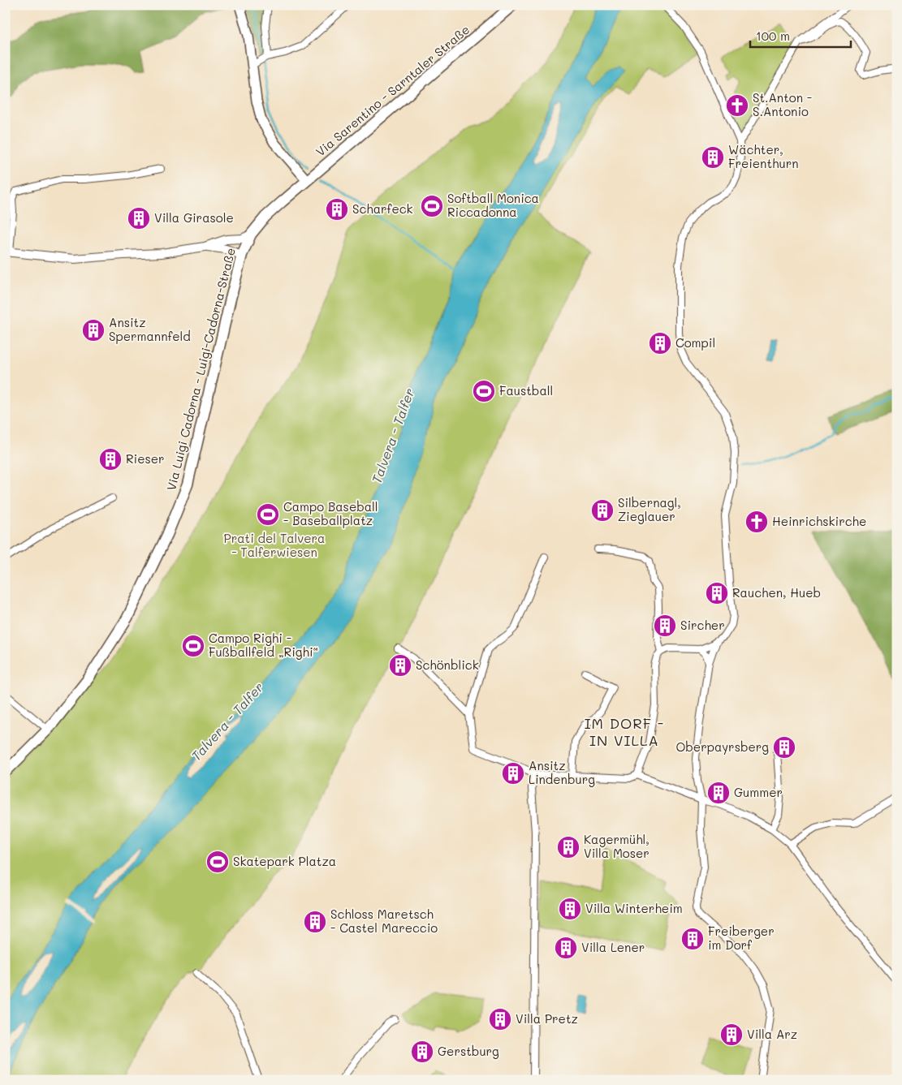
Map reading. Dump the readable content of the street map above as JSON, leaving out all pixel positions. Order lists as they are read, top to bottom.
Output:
{
  "streets": {
    "main road": ["Via Sarentino - Sarntaler Straße", "Via Luigi Cadorna - Luigi-Cadorna-Straße"]
  },
  "crossings": [
    ["Via Sarentino - Sarntaler Straße", "Via Luigi Cadorna - Luigi-Cadorna-Straße"]
  ],
  "districts": ["IM DORF - IN VILLA"],
  "water": ["Talvera - Talfer"],
  "parks": ["Prati del Talvera - Talferwiesen"],
  "places": {
    "church": ["St.Anton - S.Antonio", "Heinrichskirche"],
    "building": [
      "Wächter, Freienthurn",
      "Scharfeck",
      "Villa Girasole",
      "Ansitz Spermannfeld",
      "Compil",
      "Rieser",
      "Silbernagl, Zieglauer",
      "Rauchen, Hueb",
      "Sircher",
      "Schönblick",
      "Oberpayrsberg",
      "Ansitz Lindenburg",
      "Gummer",
      "Kagermühl, Villa Moser",
      "Villa Winterheim",
      "Schloss Maretsch - Castel Mareccio",
      "Freiberger im Dorf",
      "Villa Lener",
      "Villa Pretz",
      "Villa Arz",
      "Gerstburg"
    ],
    "sports": [
      "Softball Monica Riccadonna",
      "Faustball",
      "Campo Baseball - Baseballplatz",
      "Campo Righi - Fußballfeld „Righi“",
      "Skatepark Platza"
    ]
  },
  "scale_bar": "100 m"
}
